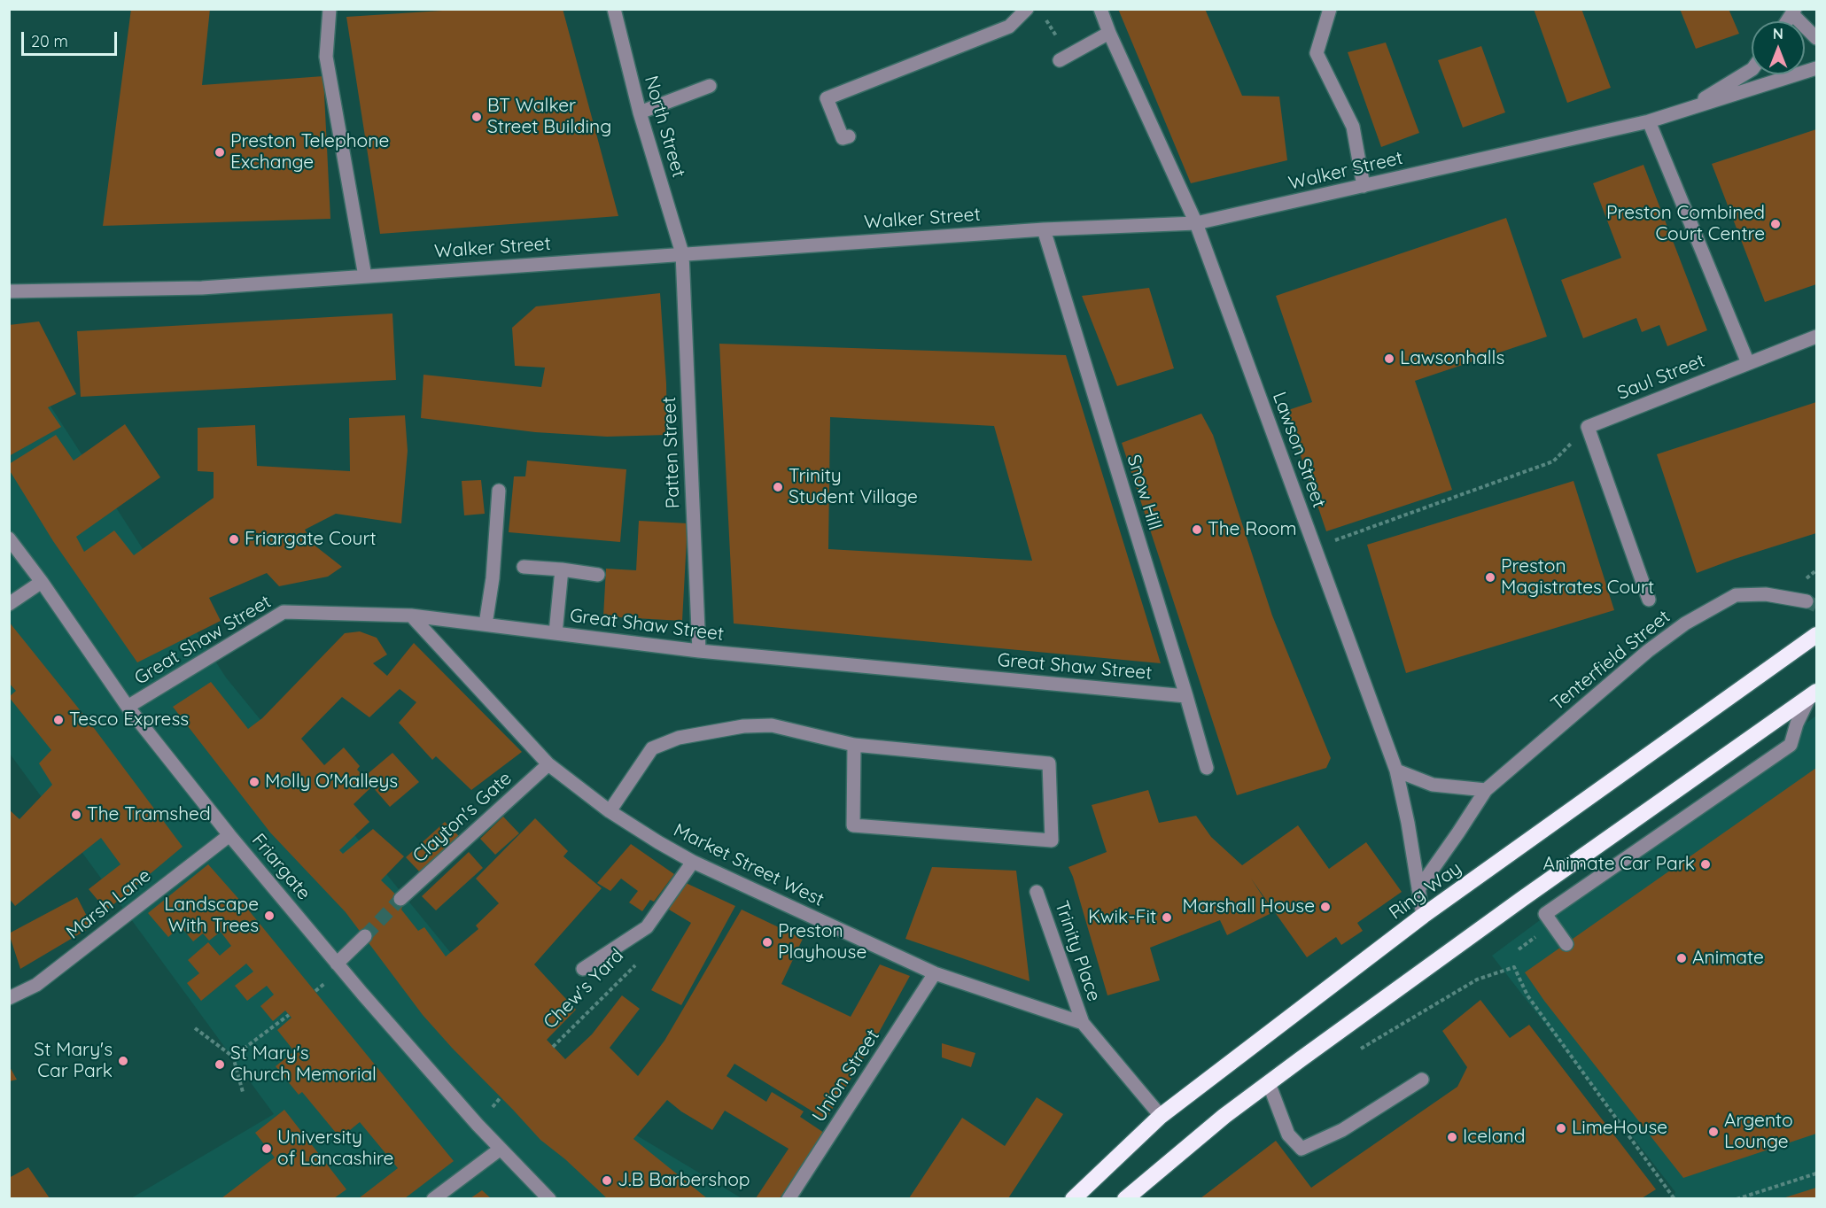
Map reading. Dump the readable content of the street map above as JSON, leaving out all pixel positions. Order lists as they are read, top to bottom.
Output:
{
  "streets": {
    "highway": ["Ring Way"],
    "street": [
      "North Street",
      "Walker Street",
      "Saul Street",
      "Lawson Street",
      "Patten Street",
      "Snow Hill",
      "Great Shaw Street",
      "Tenterfield Street",
      "Clayton's Gate",
      "Market Street West",
      "Friargate",
      "Marsh Lane",
      "Trinity Place",
      "Chew's Yard",
      "Union Street"
    ]
  },
  "crossings": [
    ["North Street", "Walker Street"],
    ["North Street", "Patten Street"],
    ["Walker Street", "Lawson Street"],
    ["Walker Street", "Patten Street"],
    ["Walker Street", "Snow Hill"],
    ["Lawson Street", "Tenterfield Street"],
    ["Lawson Street", "Ring Way"],
    ["Patten Street", "Great Shaw Street"],
    ["Snow Hill", "Great Shaw Street"],
    ["Great Shaw Street", "Market Street West"],
    ["Great Shaw Street", "Friargate"],
    ["Clayton's Gate", "Market Street West"],
    ["Market Street West", "Trinity Place"],
    ["Market Street West", "Chew's Yard"],
    ["Market Street West", "Union Street"],
    ["Friargate", "Marsh Lane"]
  ],
  "places": [
    "BT Walker Street Building",
    "Preston Telephone Exchange",
    "Preston Combined Court Centre",
    "Lawsonhalls",
    "Trinity Student Village",
    "The Room",
    "Friargate Court",
    "Preston Magistrates Court",
    "Tesco Express",
    "Molly O'Malleys",
    "The Tramshed",
    "Animate Car Park",
    "Marshall House",
    "Landscape With Trees",
    "Kwik-Fit",
    "Preston Playhouse",
    "Animate",
    "St Mary's Car Park",
    "St Mary's Church Memorial",
    "LimeHouse",
    "Argento Lounge",
    "Iceland",
    "University of Lancashire",
    "J.B Barbershop"
  ],
  "scale_bar": "20 m",
  "north": "top"
}
